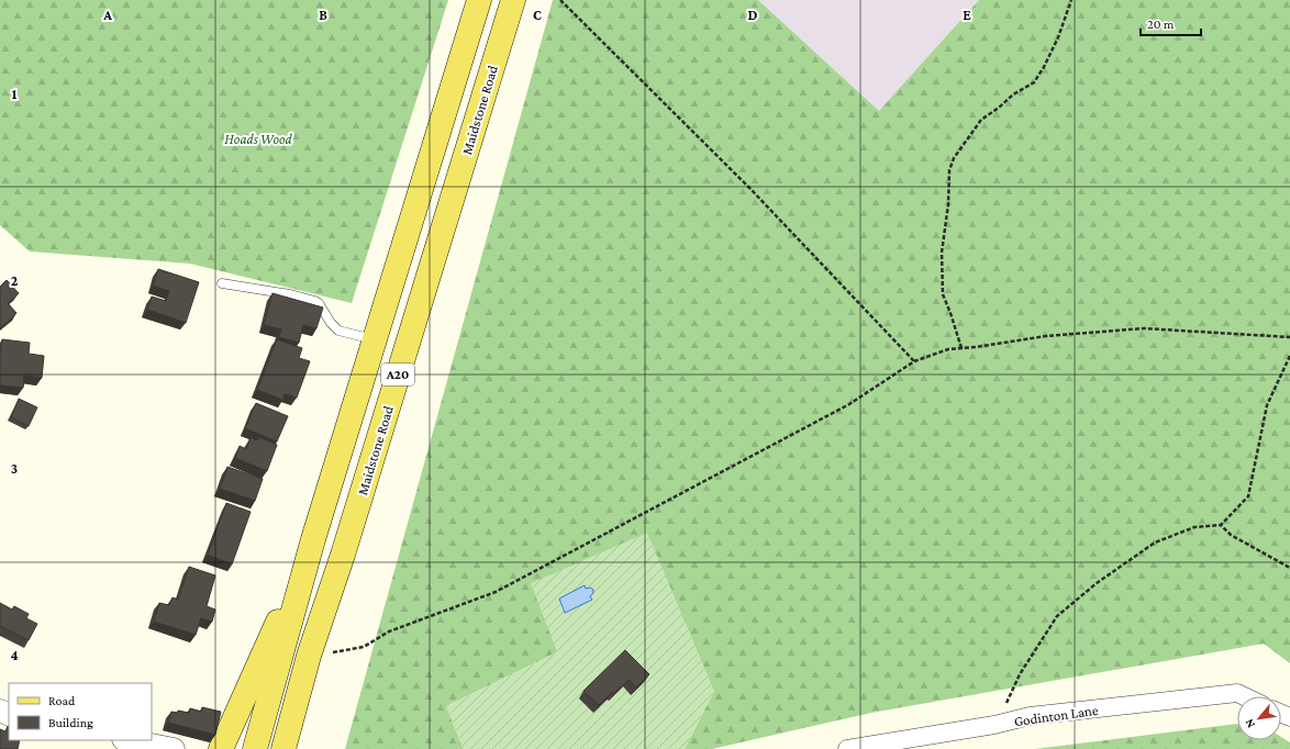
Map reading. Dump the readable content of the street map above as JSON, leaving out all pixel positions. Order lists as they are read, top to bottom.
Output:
{
  "streets": {
    "main road": ["Maidstone Road", "A20"],
    "street": ["Godinton Lane"]
  },
  "parks": ["Hoads Wood"],
  "legend": ["Road", "Building"],
  "scale_bar": "20 m",
  "north": "bottom left",
  "grid": {
    "columns": [
      "A",
      "B",
      "C",
      "D",
      "E"
    ],
    "rows": [
      "1",
      "2",
      "3",
      "4"
    ]
  }
}
